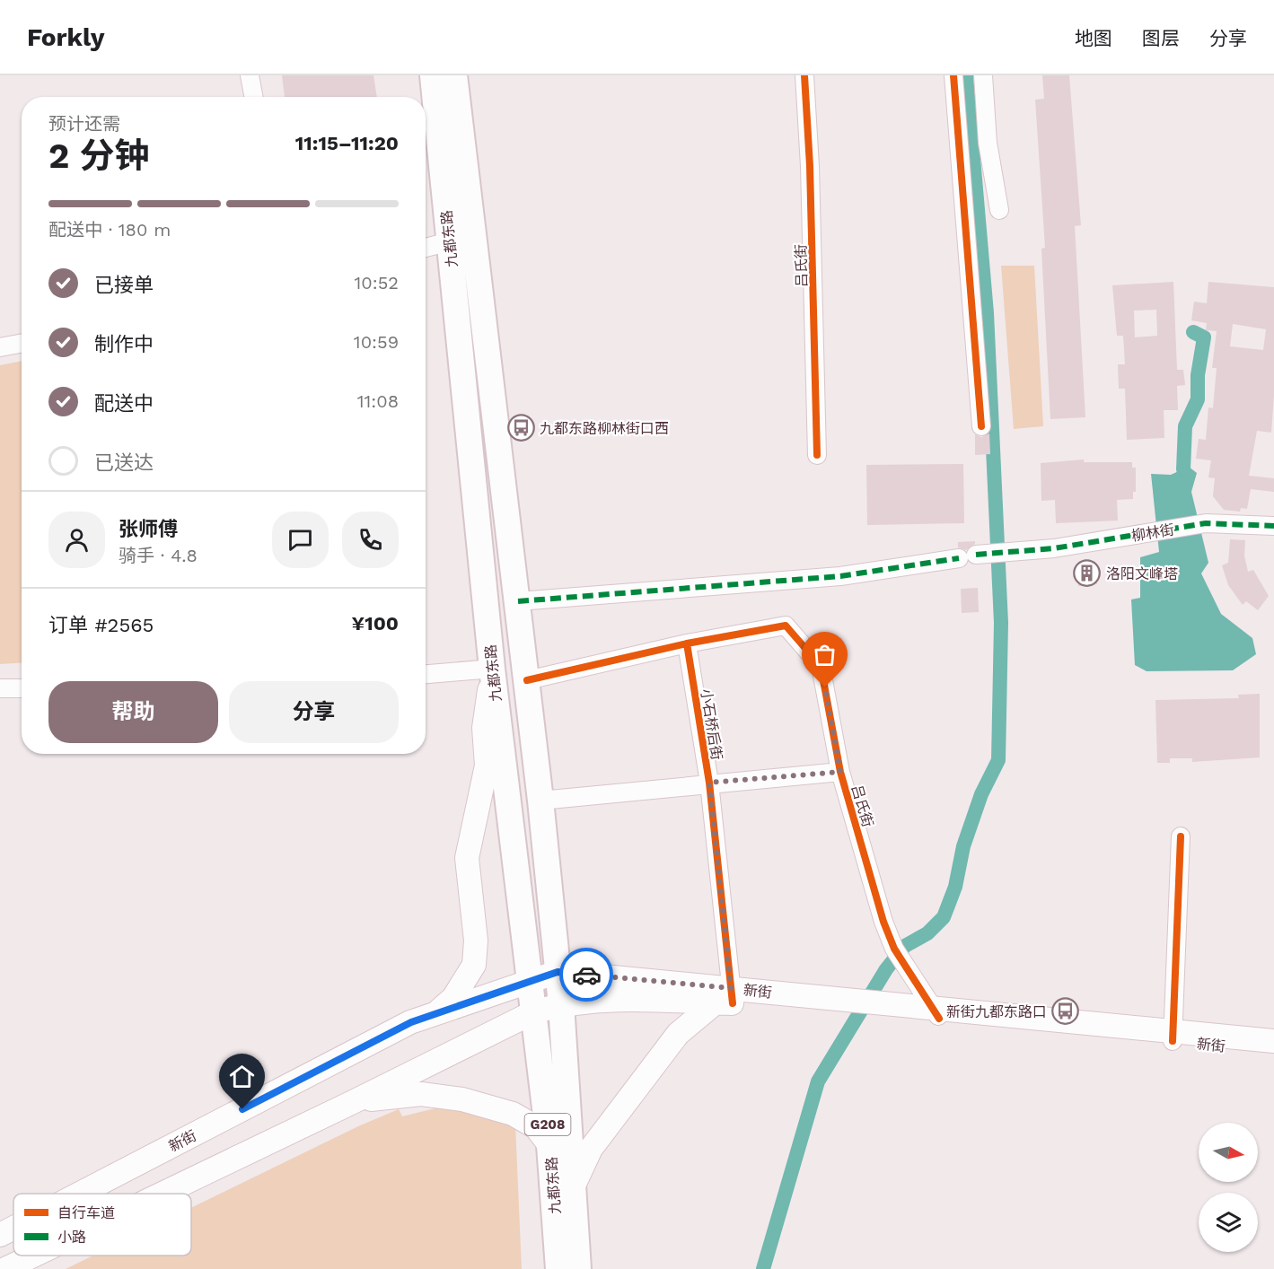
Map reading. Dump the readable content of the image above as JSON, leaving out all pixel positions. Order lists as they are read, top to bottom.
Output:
{
  "streets": {
    "highway": ["九都东路", "G208"],
    "main road": ["新街"],
    "street": ["吕氏街", "柳林街", "小石桥后街"]
  },
  "crossings": [
    ["九都东路", "柳林街"],
    ["九都东路", "新街"],
    ["吕氏街", "小石桥后街"],
    ["吕氏街", "新街"],
    ["小石桥后街", "新街"]
  ],
  "places": {
    "bus stop": ["九都东路柳林街口西", "新街九都东路口"],
    "building": ["洛阳文峰塔"]
  },
  "legend": ["自行车道", "小路"],
  "north": "right",
  "page": {
    "header": "Forkly",
    "nav": ["地图", "图层", "分享"],
    "heading": ["2 分钟", "预计还需", "11:15–11:20"],
    "panel": [
      "张师傅",
      "骑手 · 4.8",
      "订单 #2565",
      "¥100"
    ],
    "bar": "配送中 · 180 m",
    "list": [
      ["已接单", "10:52"],
      ["制作中", "10:59"],
      ["配送中", "11:08"],
      "已送达"
    ],
    "buttons": ["帮助", "分享"]
  }
}
